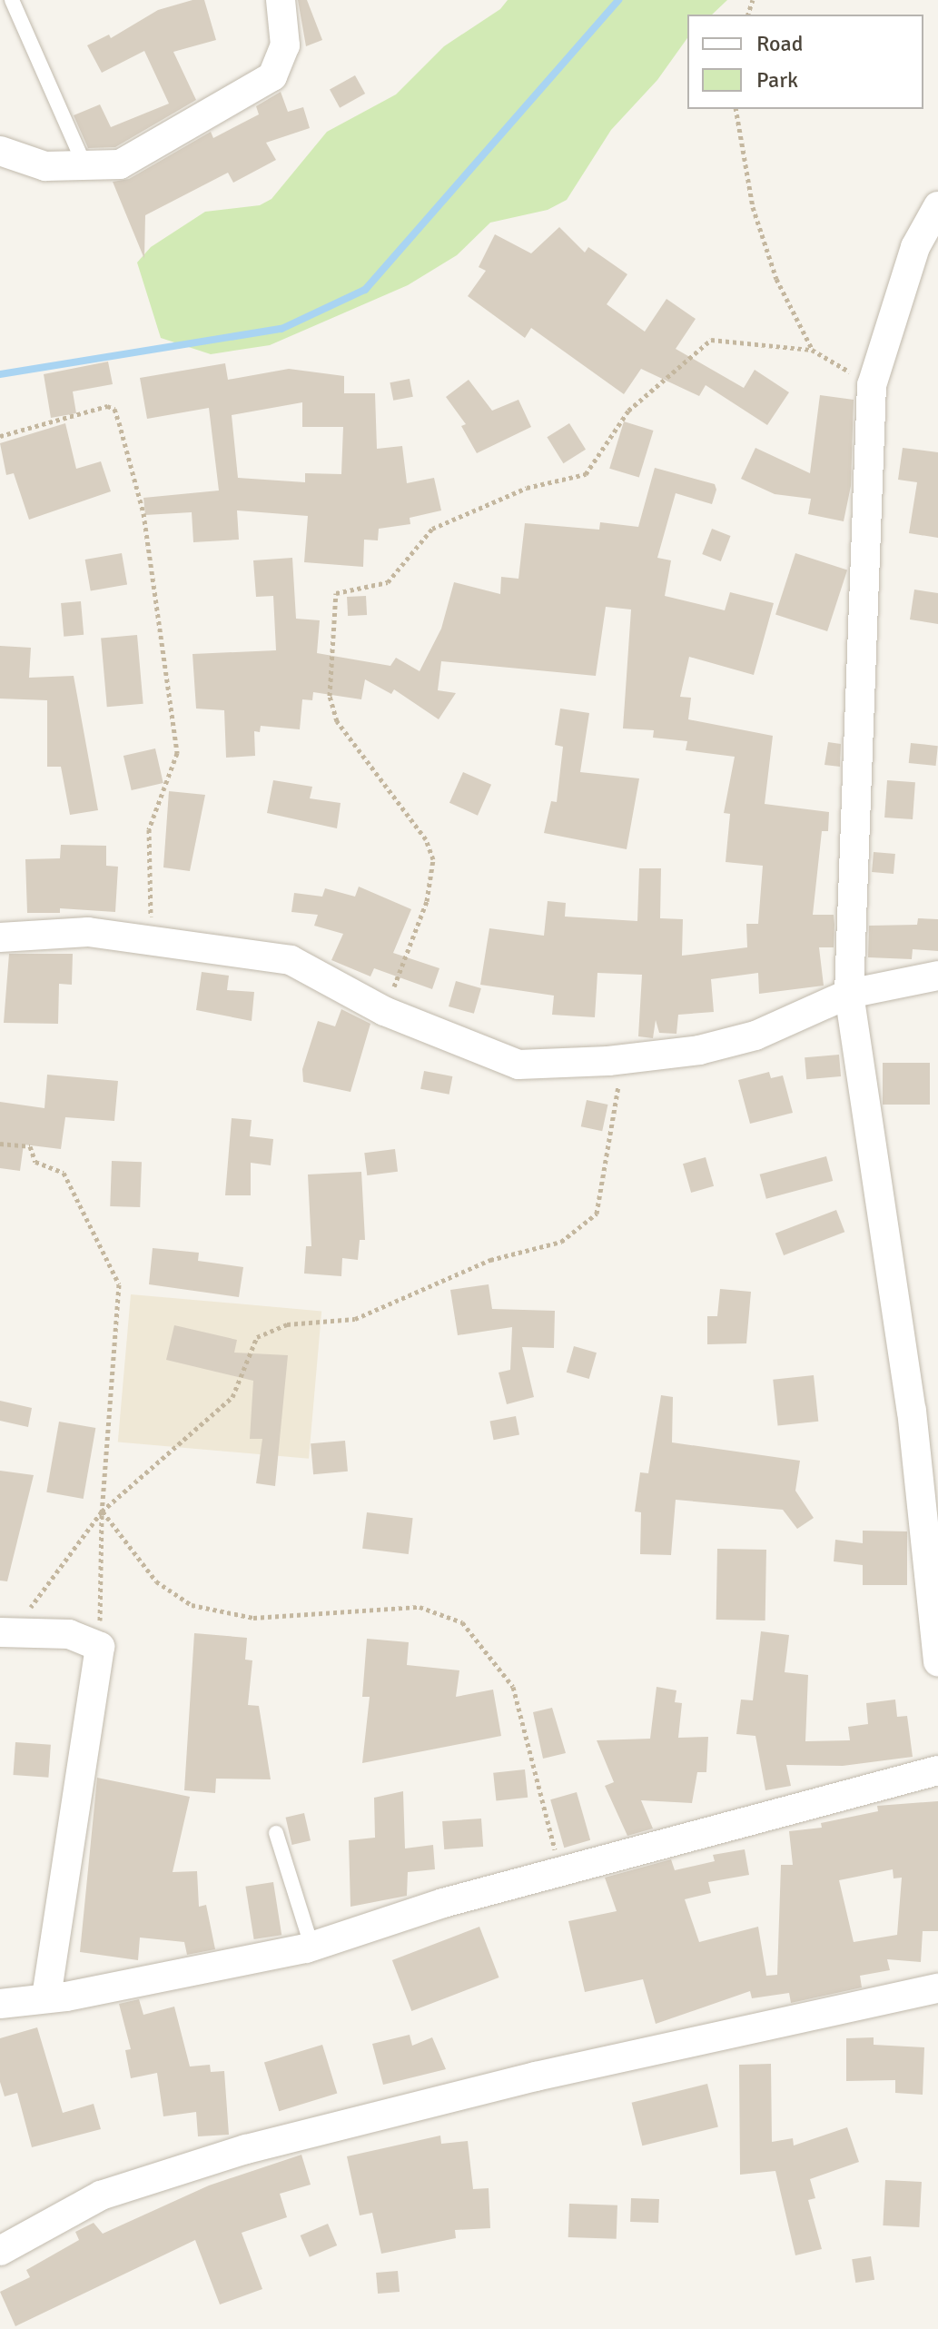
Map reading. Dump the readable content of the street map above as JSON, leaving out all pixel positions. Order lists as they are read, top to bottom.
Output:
{
  "legend": ["Road", "Park"]
}
